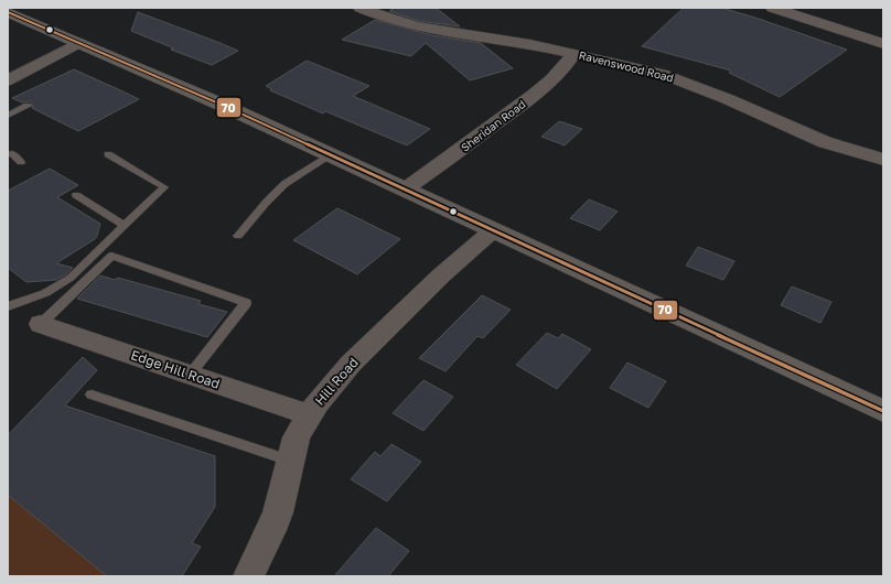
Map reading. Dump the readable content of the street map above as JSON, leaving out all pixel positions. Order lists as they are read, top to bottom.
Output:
{
  "streets": {
    "street": [
      "Ravenswood Road",
      "Sheridan Road",
      "Edge Hill Road",
      "Hill Road"
    ]
  },
  "crossings": [
    ["Ravenswood Road", "Sheridan Road"],
    ["Edge Hill Road", "Hill Road"]
  ],
  "lines": ["transit line 70"]
}
